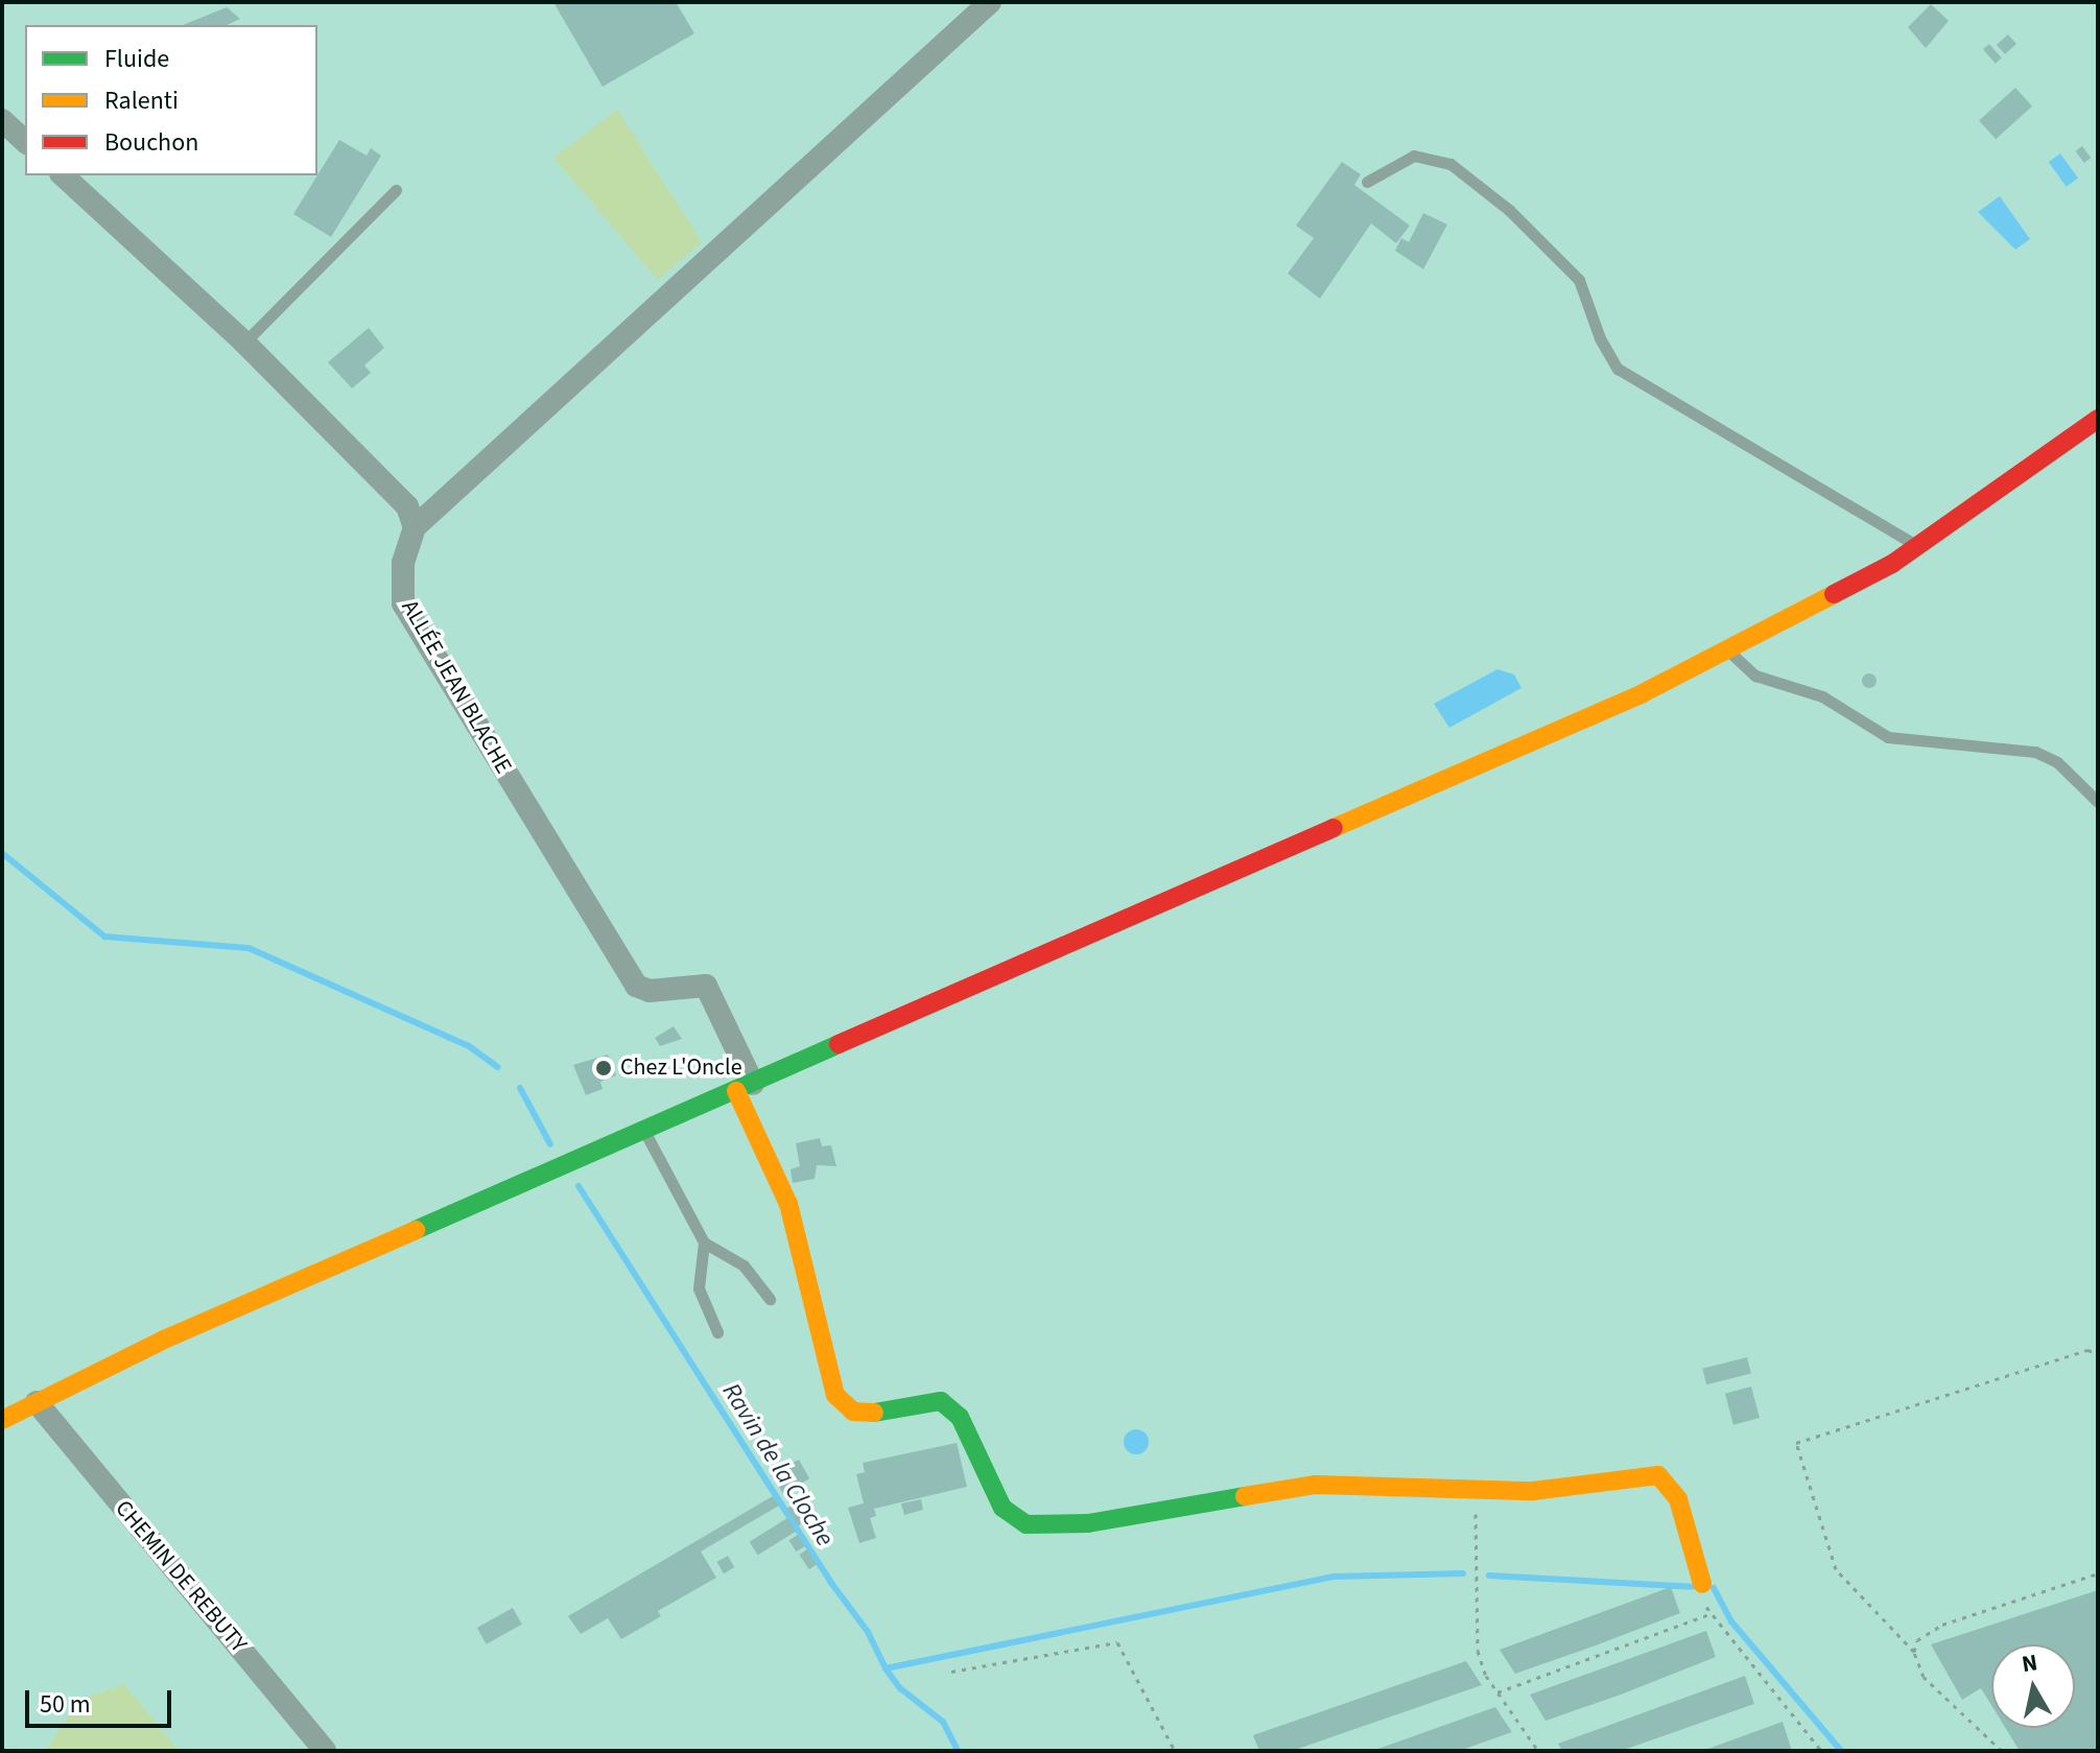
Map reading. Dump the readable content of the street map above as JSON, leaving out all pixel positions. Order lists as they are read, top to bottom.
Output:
{
  "streets": {
    "street": ["ALLÉE JEAN BLACHE", "CHEMIN DE REBUTY"]
  },
  "water": ["Ravin de la Cloche"],
  "places": ["Chez L'Oncle"],
  "legend": ["Fluide", "Ralenti", "Bouchon"],
  "scale_bar": "50 m",
  "north": "top"
}
